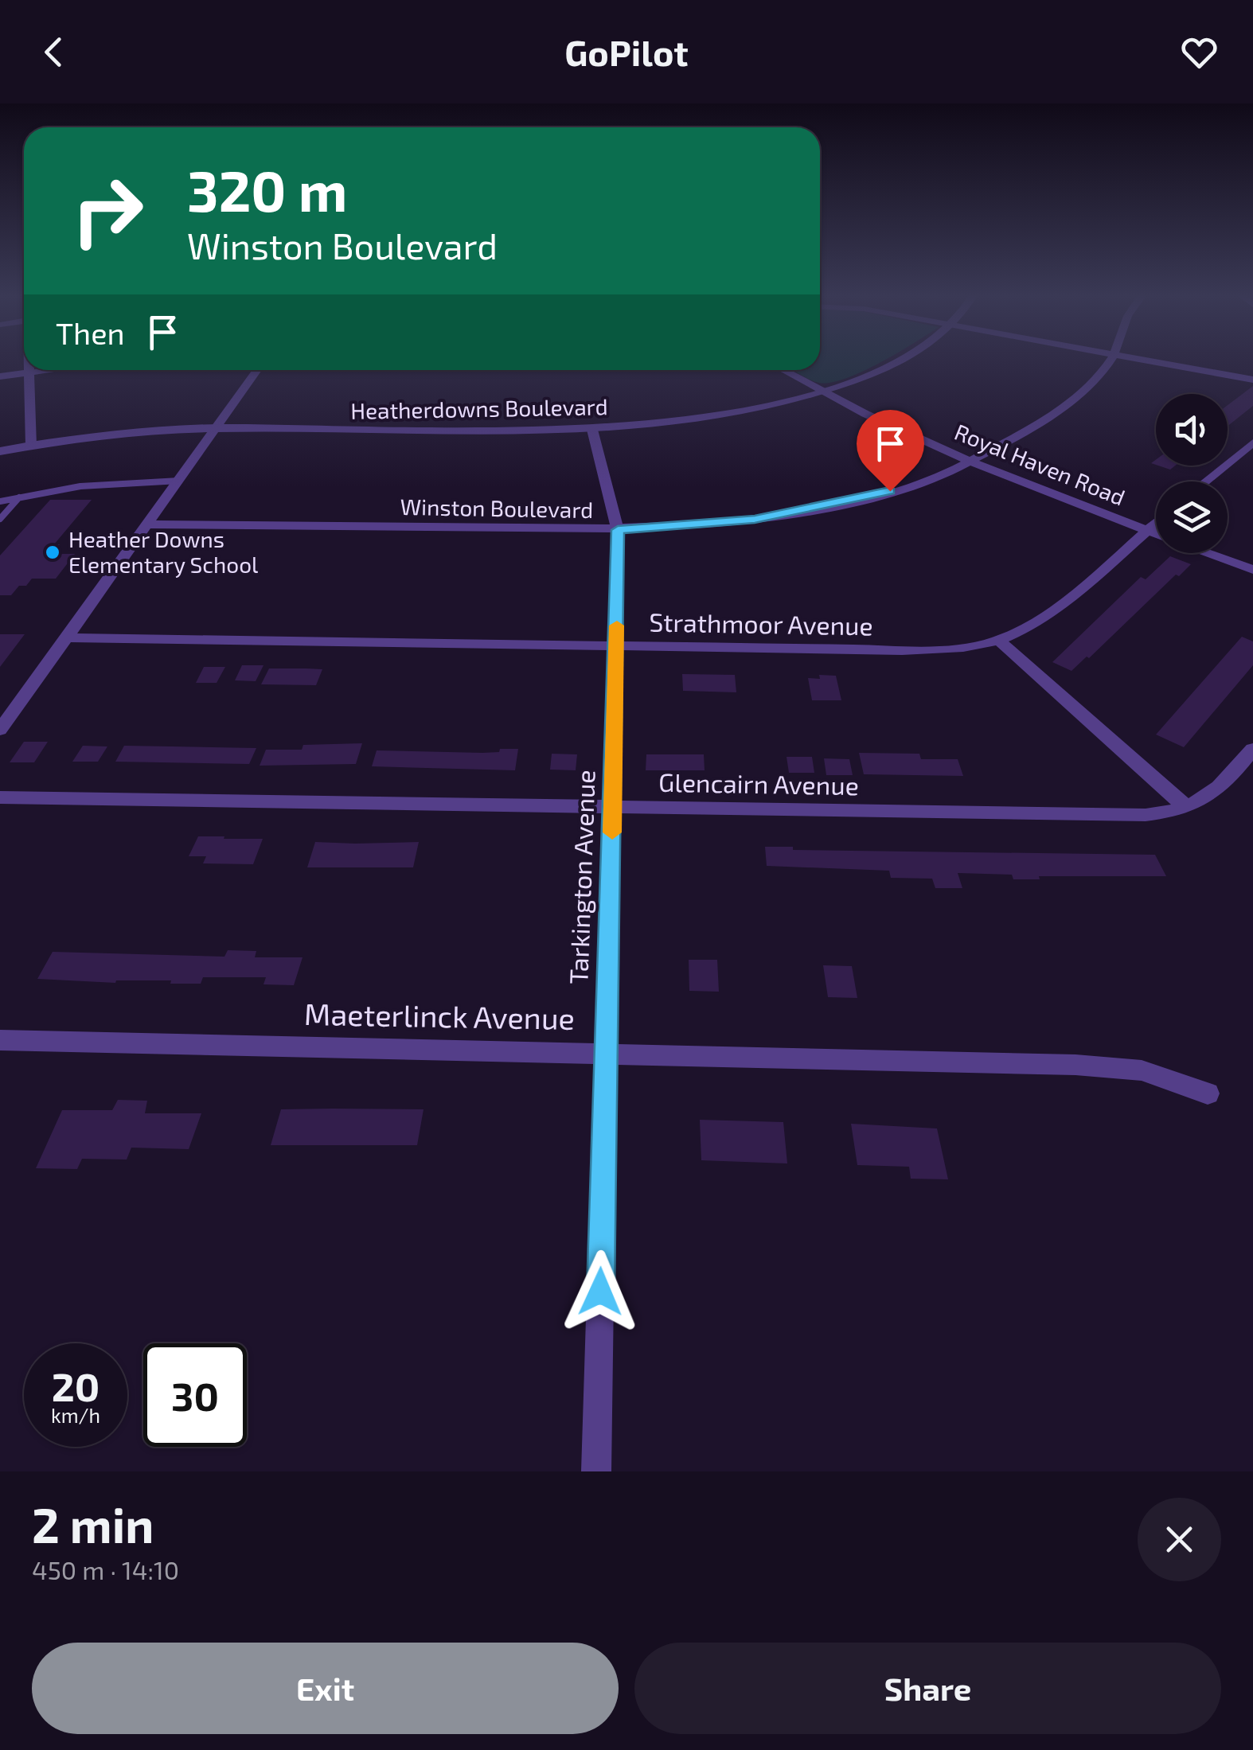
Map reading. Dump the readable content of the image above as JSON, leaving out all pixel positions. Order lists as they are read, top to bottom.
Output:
{
  "streets": {
    "street": [
      "Heatherdowns Boulevard",
      "Royal Haven Road",
      "Winston Boulevard",
      "Strathmoor Avenue",
      "Glencairn Avenue",
      "Tarkington Avenue",
      "Maeterlinck Avenue"
    ]
  },
  "crossings": [
    ["Heatherdowns Boulevard", "Royal Haven Road"],
    ["Heatherdowns Boulevard", "Tarkington Avenue"],
    ["Royal Haven Road", "Winston Boulevard"],
    ["Royal Haven Road", "Strathmoor Avenue"],
    ["Winston Boulevard", "Tarkington Avenue"],
    ["Strathmoor Avenue", "Tarkington Avenue"],
    ["Glencairn Avenue", "Tarkington Avenue"],
    ["Tarkington Avenue", "Maeterlinck Avenue"]
  ],
  "places": ["Heather Downs Elementary School"],
  "page": {
    "header": "GoPilot",
    "turn": ["320 m", "Winston Boulevard"],
    "then": "Then",
    "speed": "20 km/h",
    "limit": "30",
    "heading": ["2 min", "450 m · 14:10"],
    "buttons": ["Exit", "Share"]
  }
}
